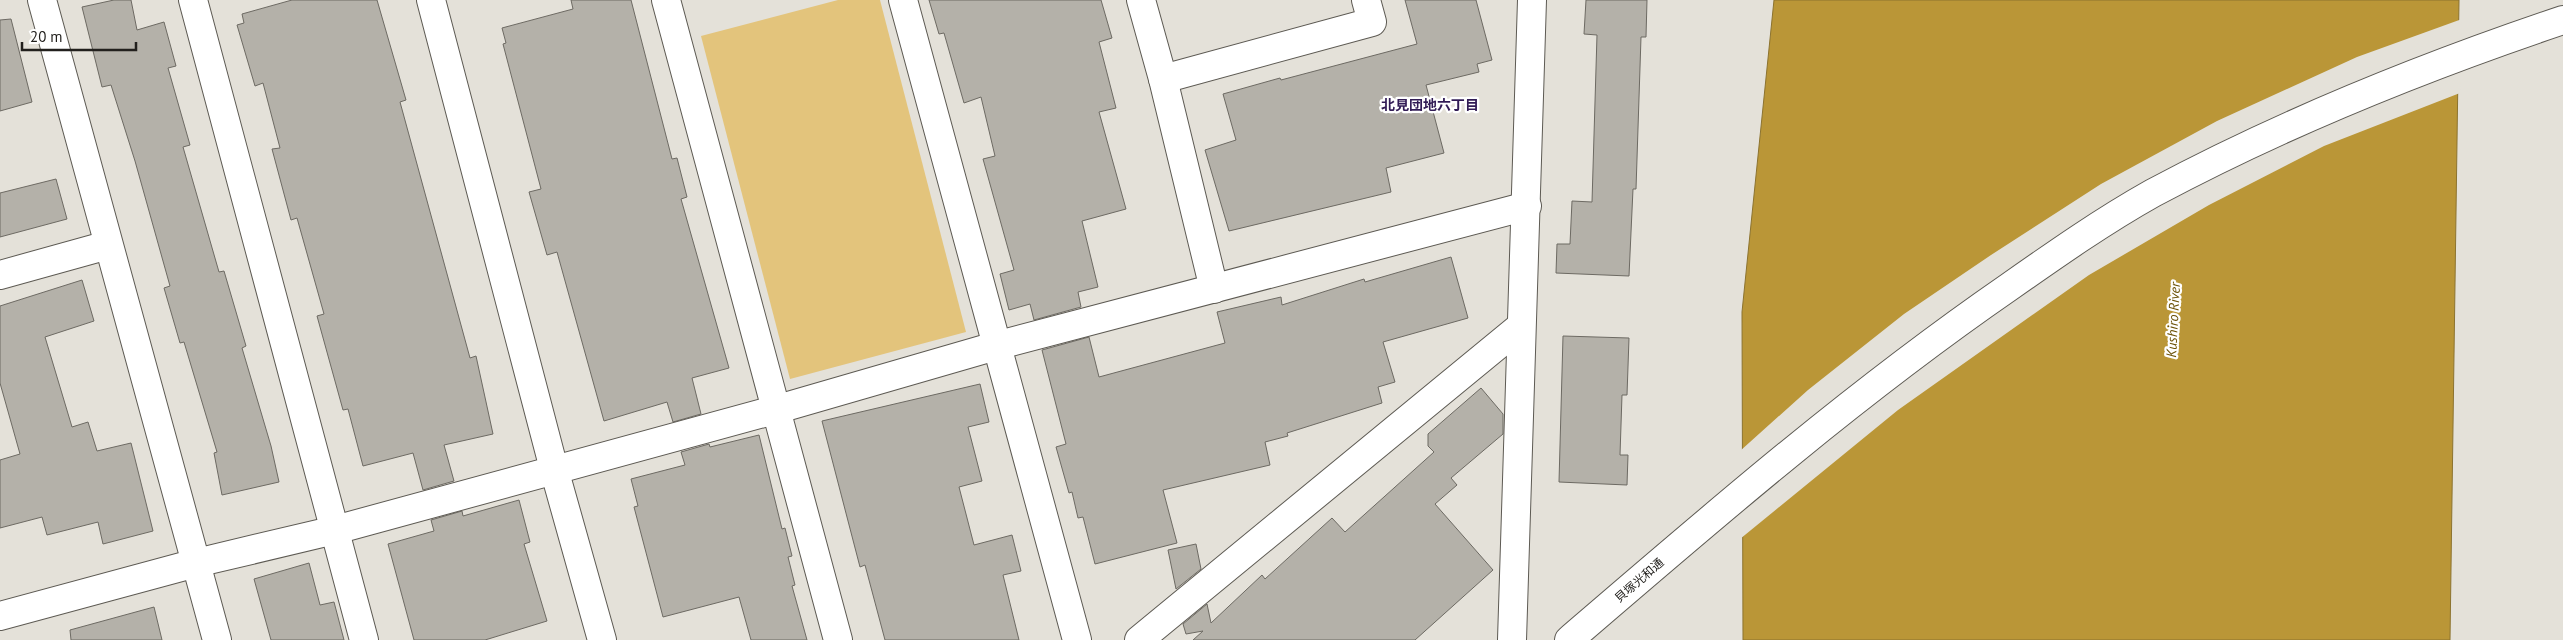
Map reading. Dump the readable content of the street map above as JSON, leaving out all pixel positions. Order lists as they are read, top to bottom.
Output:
{
  "streets": {
    "street": ["貝塚光和通"]
  },
  "districts": ["北見団地六丁目"],
  "water": ["Kushiro River"],
  "scale_bar": "20 m"
}
